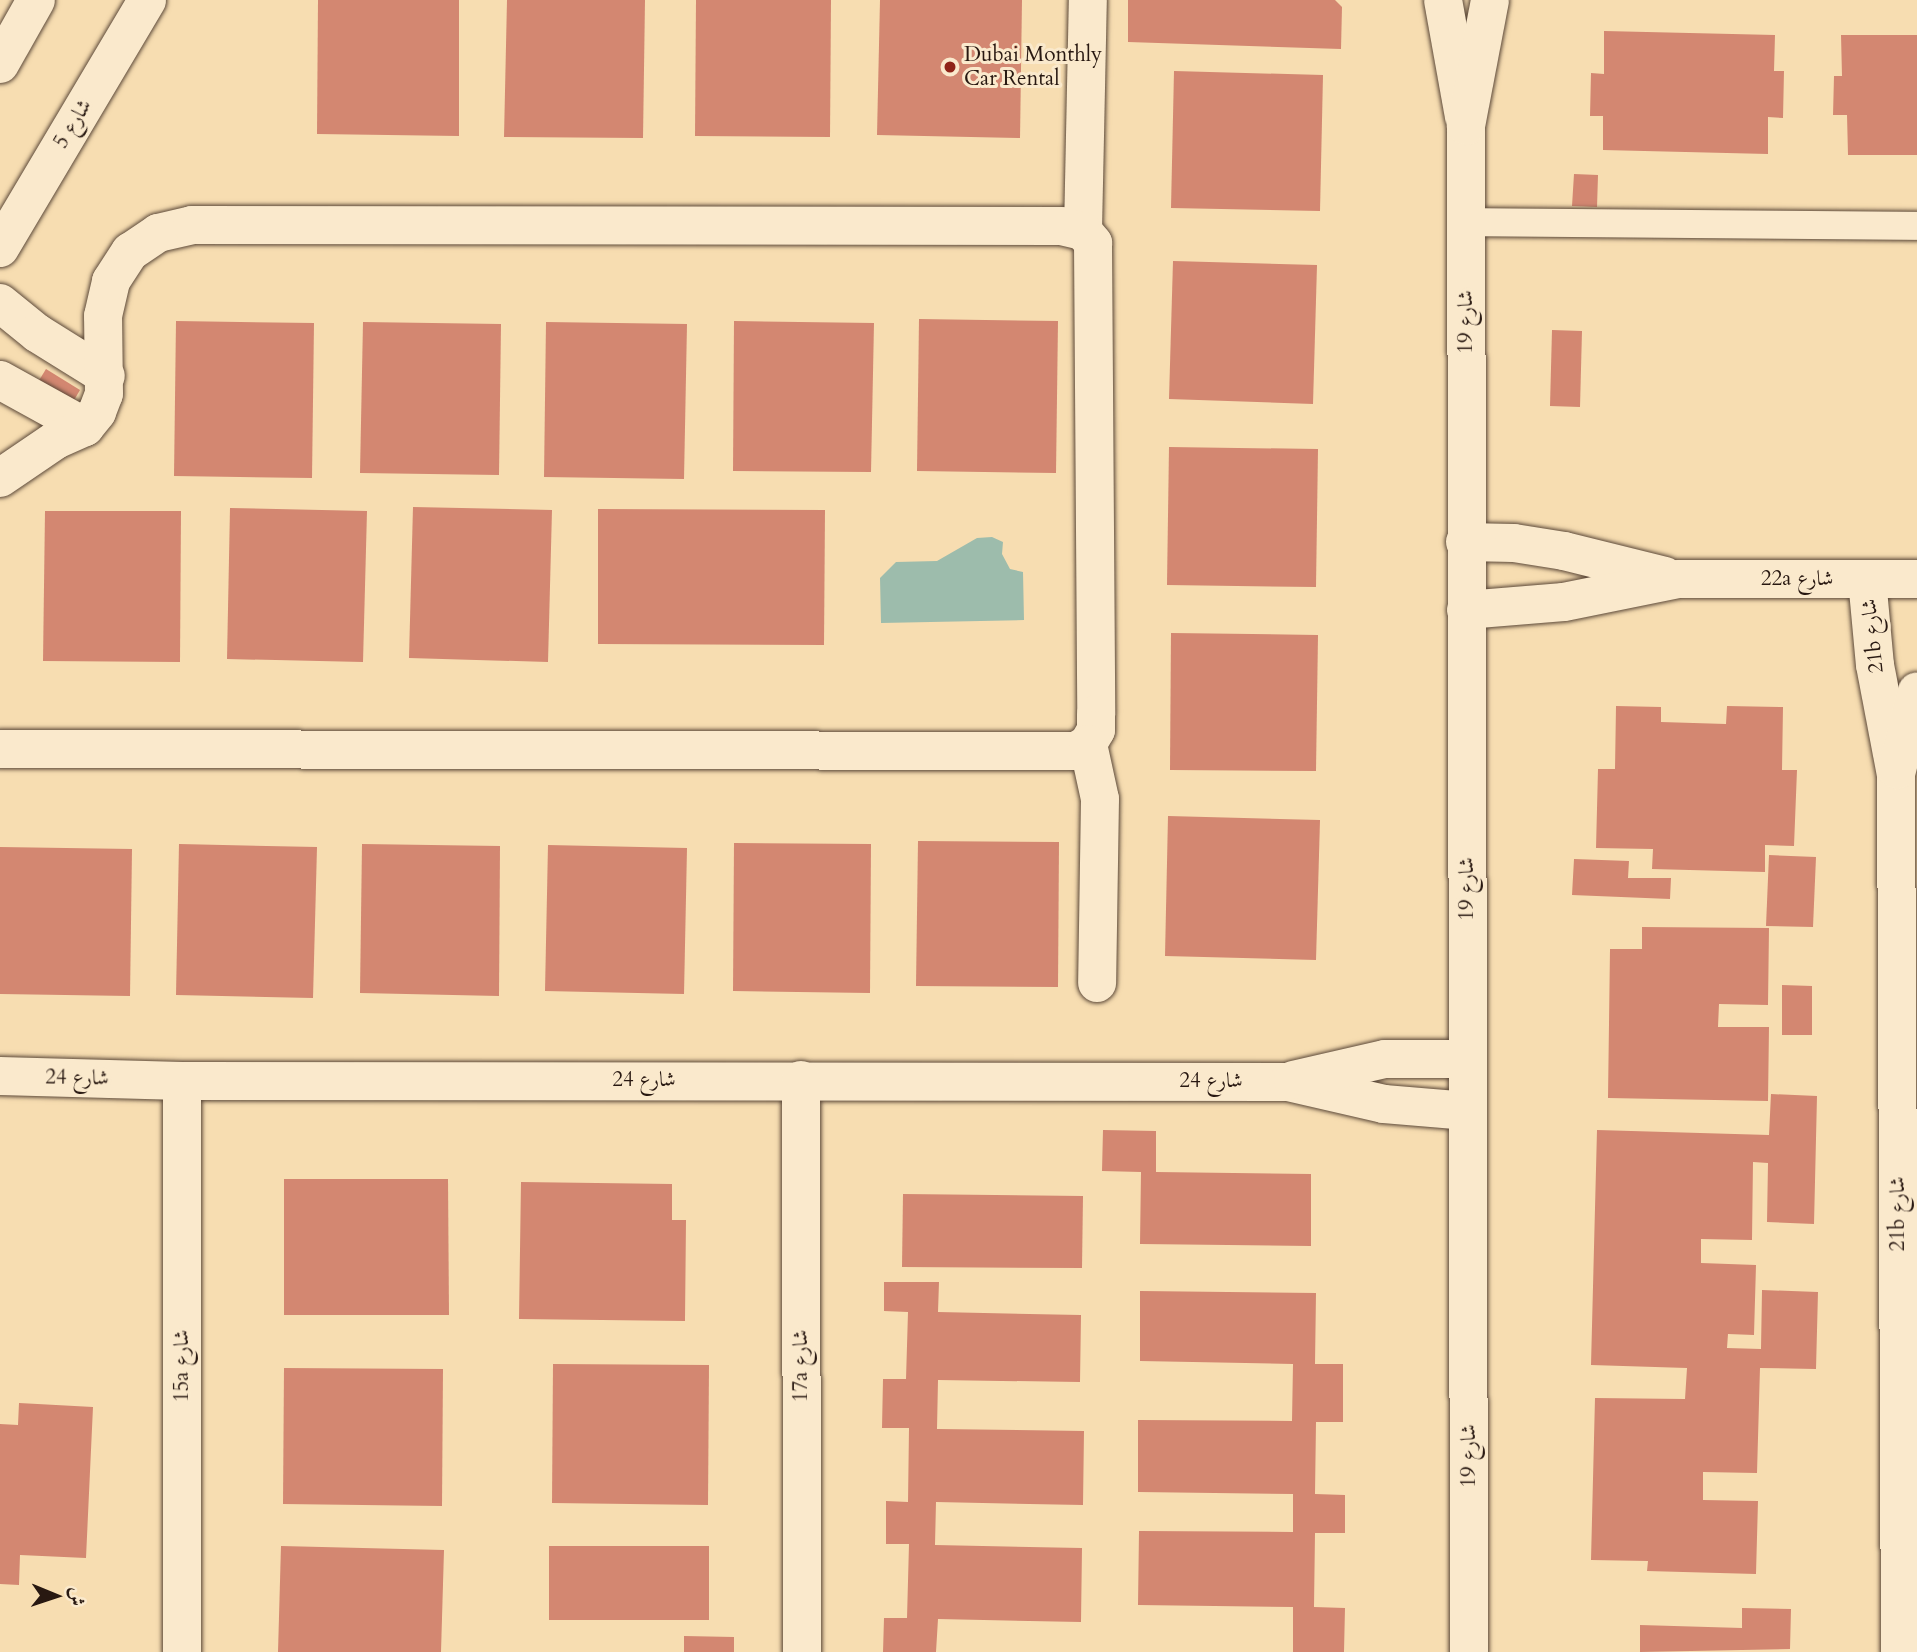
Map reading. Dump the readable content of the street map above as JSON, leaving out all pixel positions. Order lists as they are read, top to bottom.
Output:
{
  "streets": {
    "street": [
      "شارع 5",
      "شارع 19",
      "22a شارع",
      "21b شارع",
      "شارع 24",
      "15a شارع",
      "17a شارع"
    ]
  },
  "crossings": [
    ["شارع 19", "22a شارع"],
    ["22a شارع", "21b شارع"],
    ["شارع 24", "15a شارع"],
    ["شارع 24", "17a شارع"]
  ],
  "places": ["Dubai Monthly Car Rental"],
  "north": "right"
}
